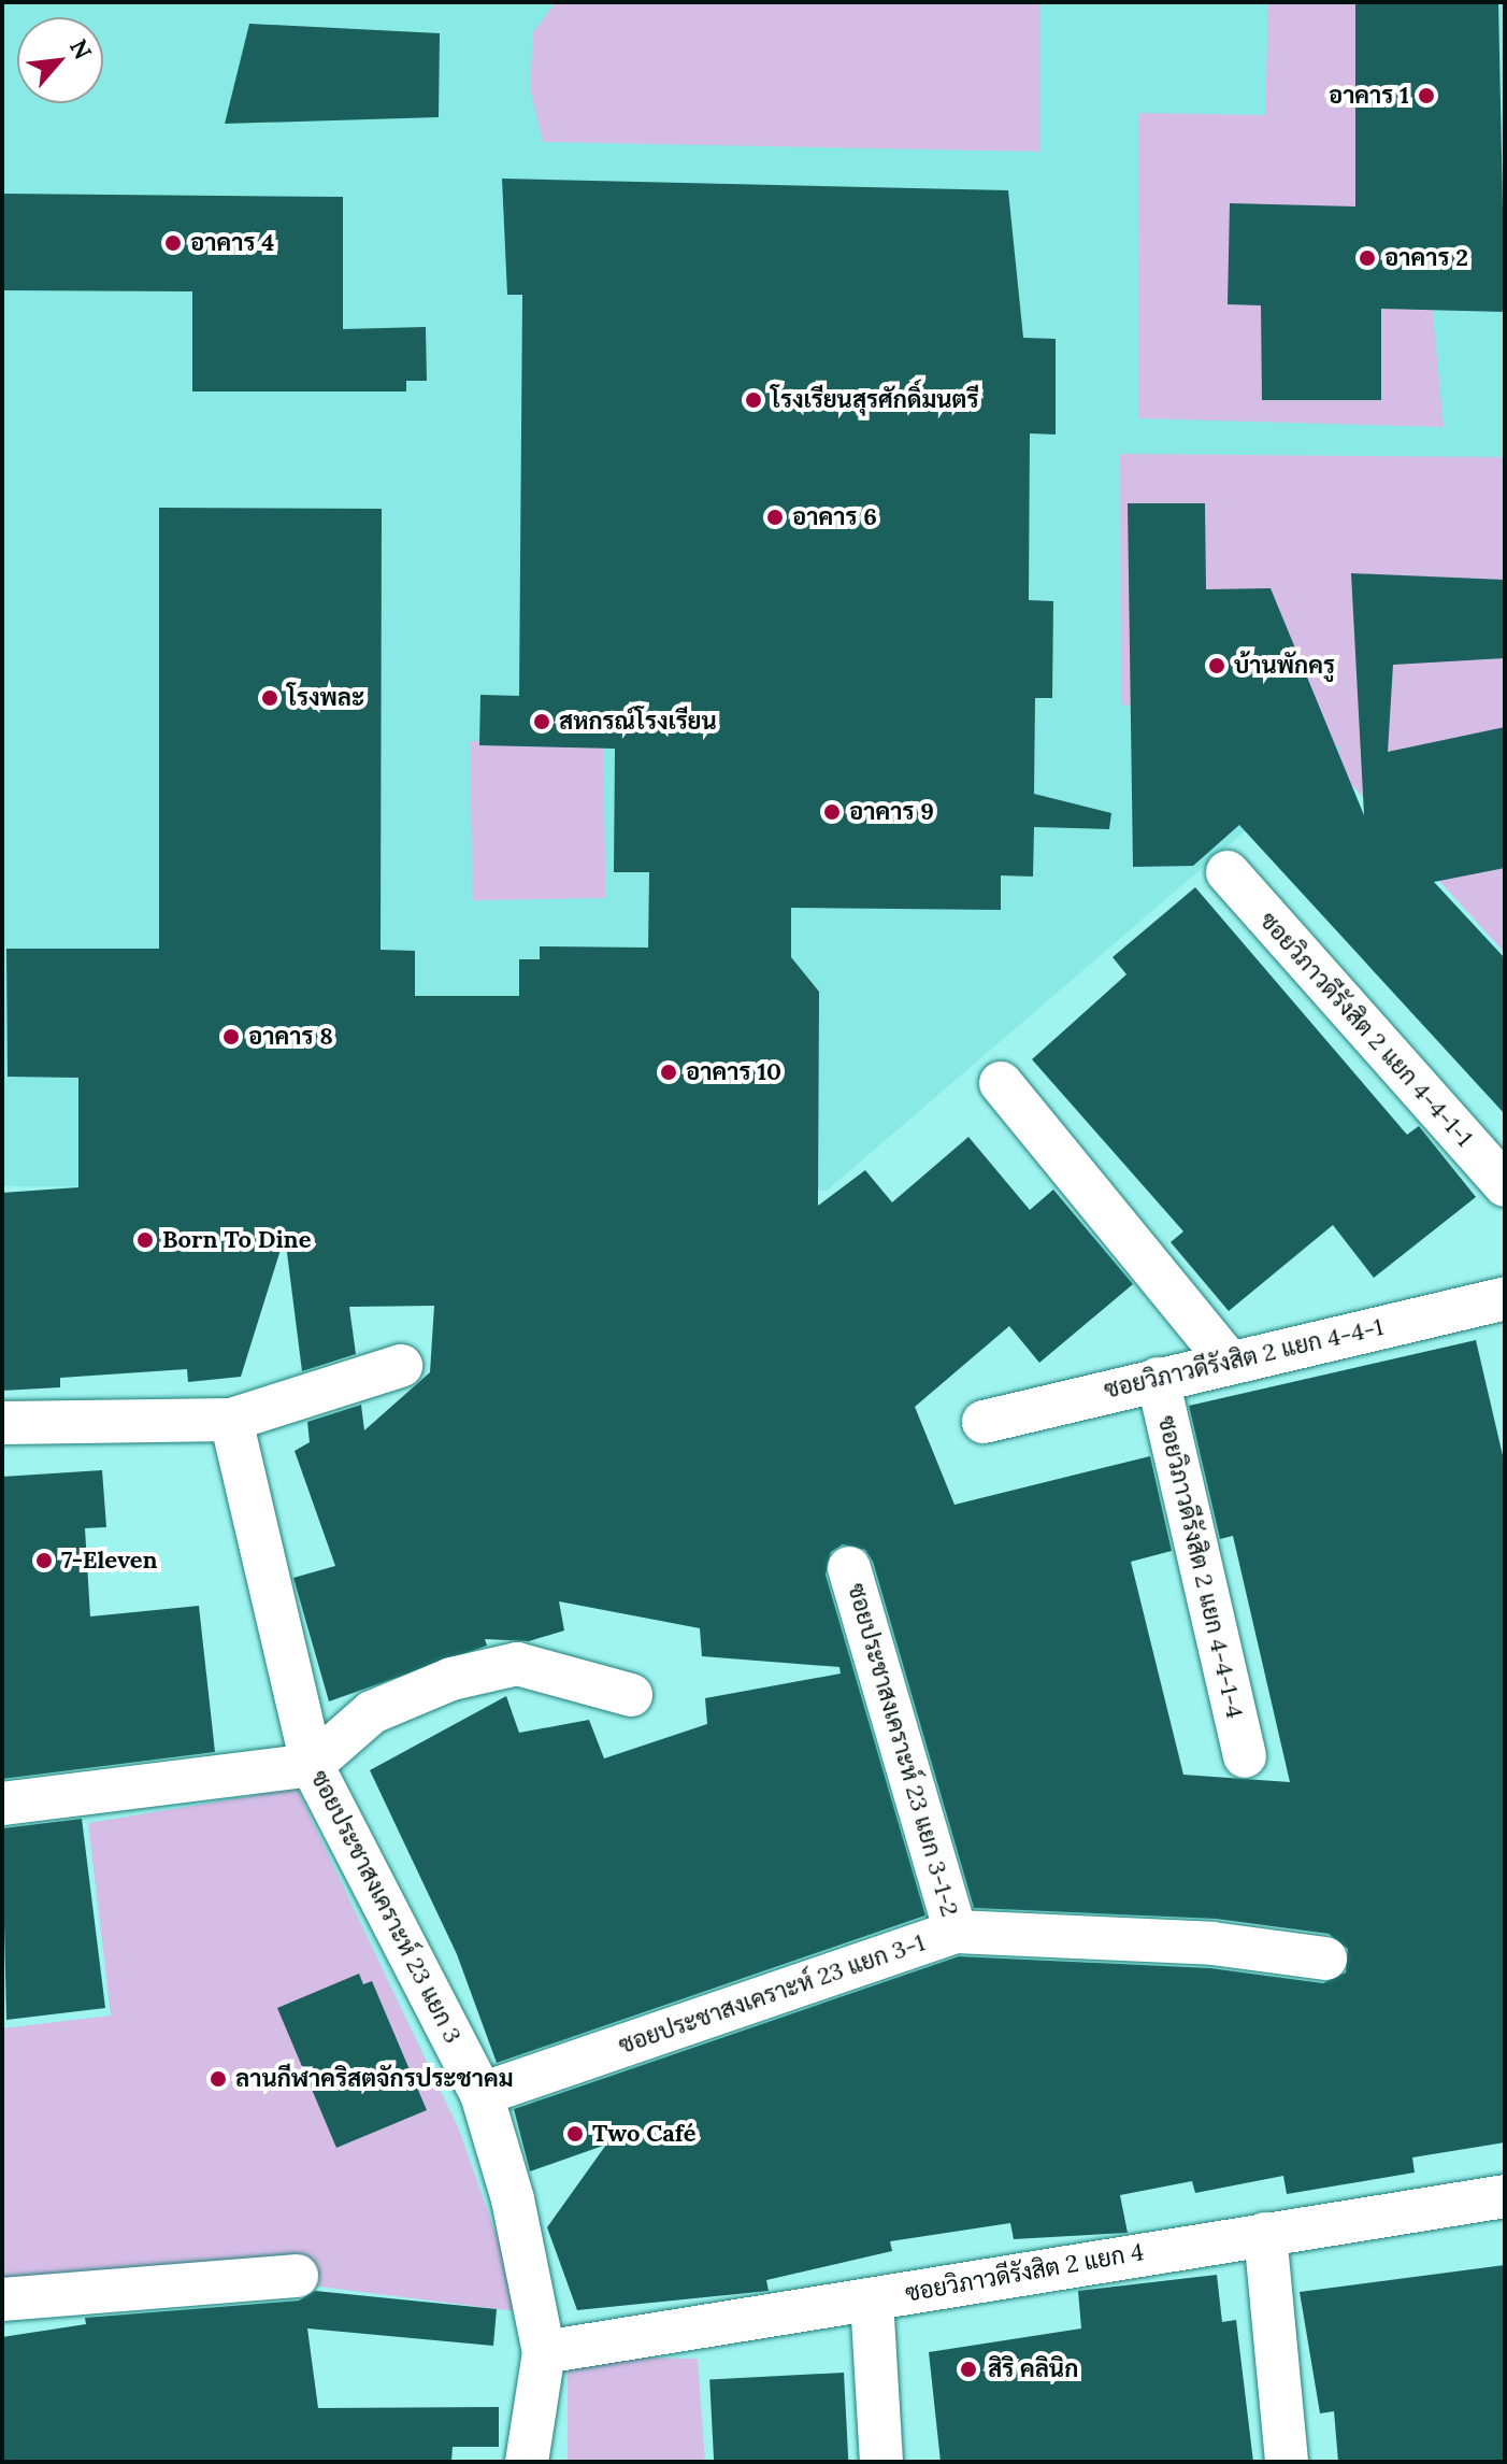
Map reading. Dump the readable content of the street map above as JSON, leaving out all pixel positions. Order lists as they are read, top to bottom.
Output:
{
  "streets": {
    "street": [
      "ซอยวิภาวดีรังสิต 2 แยก 4-4-1-1",
      "ซอยวิภาวดีรังสิต 2 แยก 4-4-1",
      "ซอยวิภาวดีรังสิต 2 แยก 4-4-1-4",
      "ซอยประชาสงเคราะห์ 23 แยก 3-1-2",
      "ซอยประชาสงเคราะห์ 23 แยก 3",
      "ซอยประชาสงเคราะห์ 23 แยก 3-1",
      "ซอยวิภาวดีรังสิต 2 แยก 4"
    ]
  },
  "crossings": [
    ["ซอยวิภาวดีรังสิต 2 แยก 4-4-1", "ซอยวิภาวดีรังสิต 2 แยก 4-4-1-4"],
    ["ซอยประชาสงเคราะห์ 23 แยก 3-1-2", "ซอยประชาสงเคราะห์ 23 แยก 3-1"],
    ["ซอยประชาสงเคราะห์ 23 แยก 3", "ซอยประชาสงเคราะห์ 23 แยก 3-1"],
    ["ซอยประชาสงเคราะห์ 23 แยก 3", "ซอยวิภาวดีรังสิต 2 แยก 4"]
  ],
  "places": [
    "อาคาร 1",
    "อาคาร 4",
    "อาคาร 2",
    "โรงเรียนสุรศักดิ์มนตรี",
    "อาคาร 6",
    "บ้านพักครู",
    "โรงพละ",
    "สหกรณ์โรงเรียน",
    "อาคาร 9",
    "อาคาร 8",
    "อาคาร 10",
    "Born To Dine",
    "7-Eleven",
    "ลานกีฬาคริสตจักรประชาคม",
    "Two Café",
    "สิริ คลินิก"
  ],
  "north": "top right"
}
